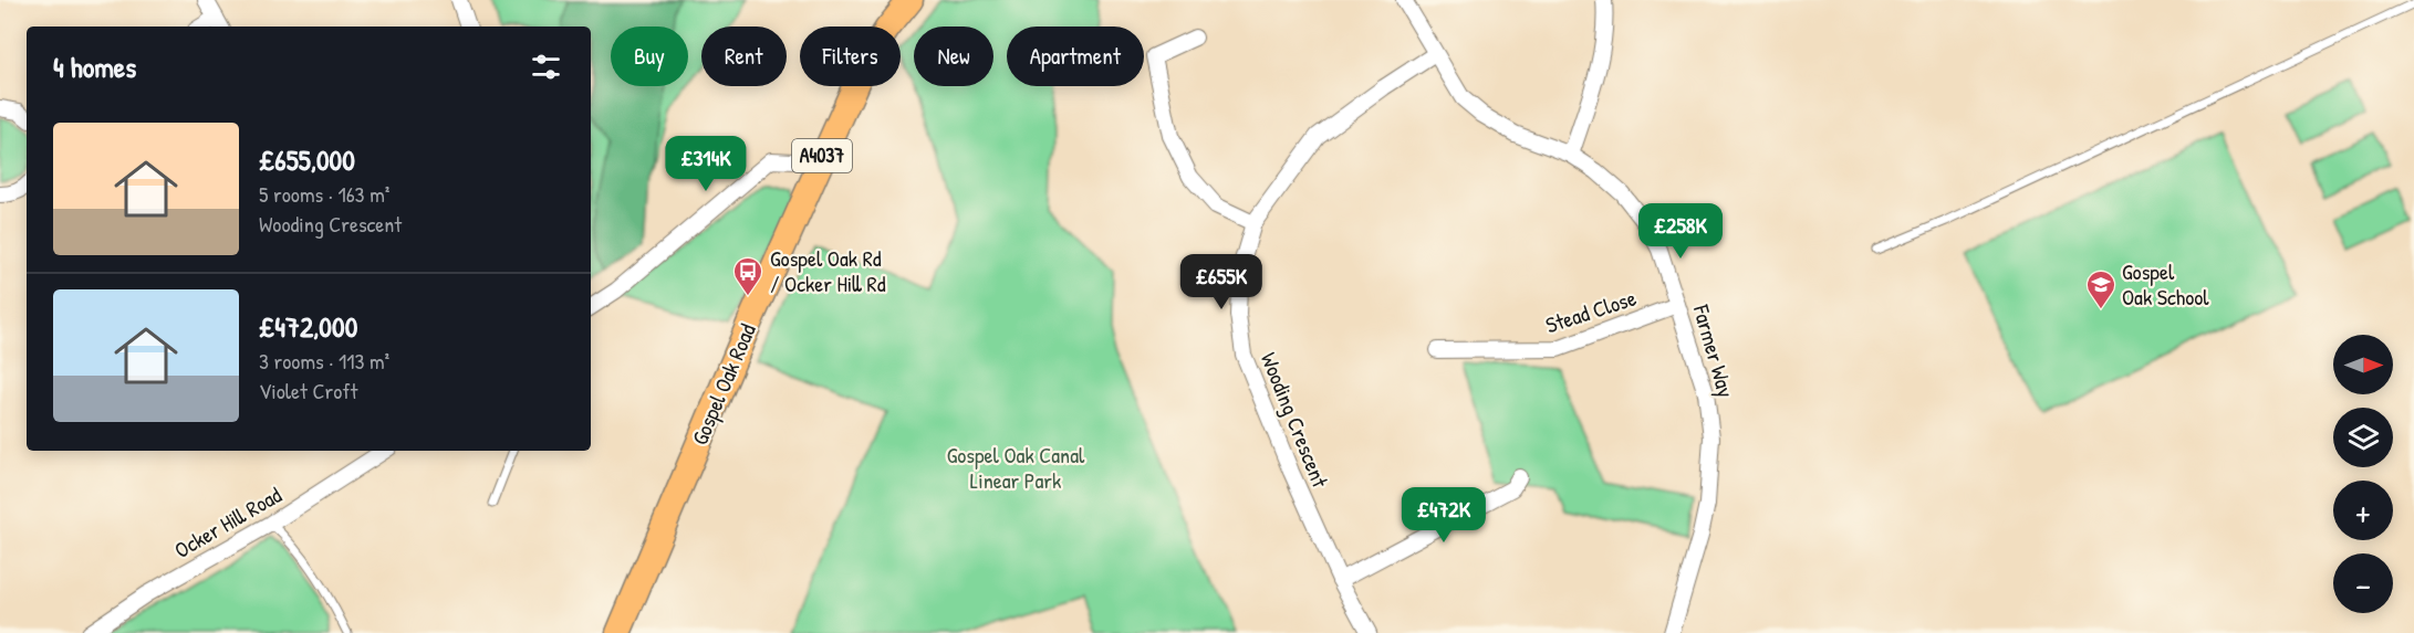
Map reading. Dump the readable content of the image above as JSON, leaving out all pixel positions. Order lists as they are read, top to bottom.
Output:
{
  "streets": {
    "main road": ["A4037", "Gospel Oak Road"],
    "street": [
      "Stead Close",
      "Farmer Way",
      "Wooding Crescent",
      "Ocker Hill Road"
    ]
  },
  "crossings": [
    ["Stead Close", "Farmer Way"],
    ["Farmer Way", "Wooding Crescent"]
  ],
  "parks": ["Gospel Oak Canal Linear Park"],
  "places": {
    "bus stop": ["Gospel Oak Rd / Ocker Hill Rd"],
    "school or university": ["Gospel Oak School"]
  },
  "north": "right",
  "page": {
    "chip": [
      "Buy",
      "Rent",
      "Filters",
      "New",
      "Apartment"
    ],
    "heading": "4 homes",
    "list": [
      {
        "name": "£655,000",
        "note": "5 rooms · 163 m² · Wooding Crescent"
      },
      {
        "name": "£472,000",
        "note": "3 rooms · 113 m² · Violet Croft"
      }
    ],
    "price": [
      "£314K",
      "£258K",
      "£655K",
      "£472K"
    ],
    "map_buttons": ["+", "−"]
  }
}
